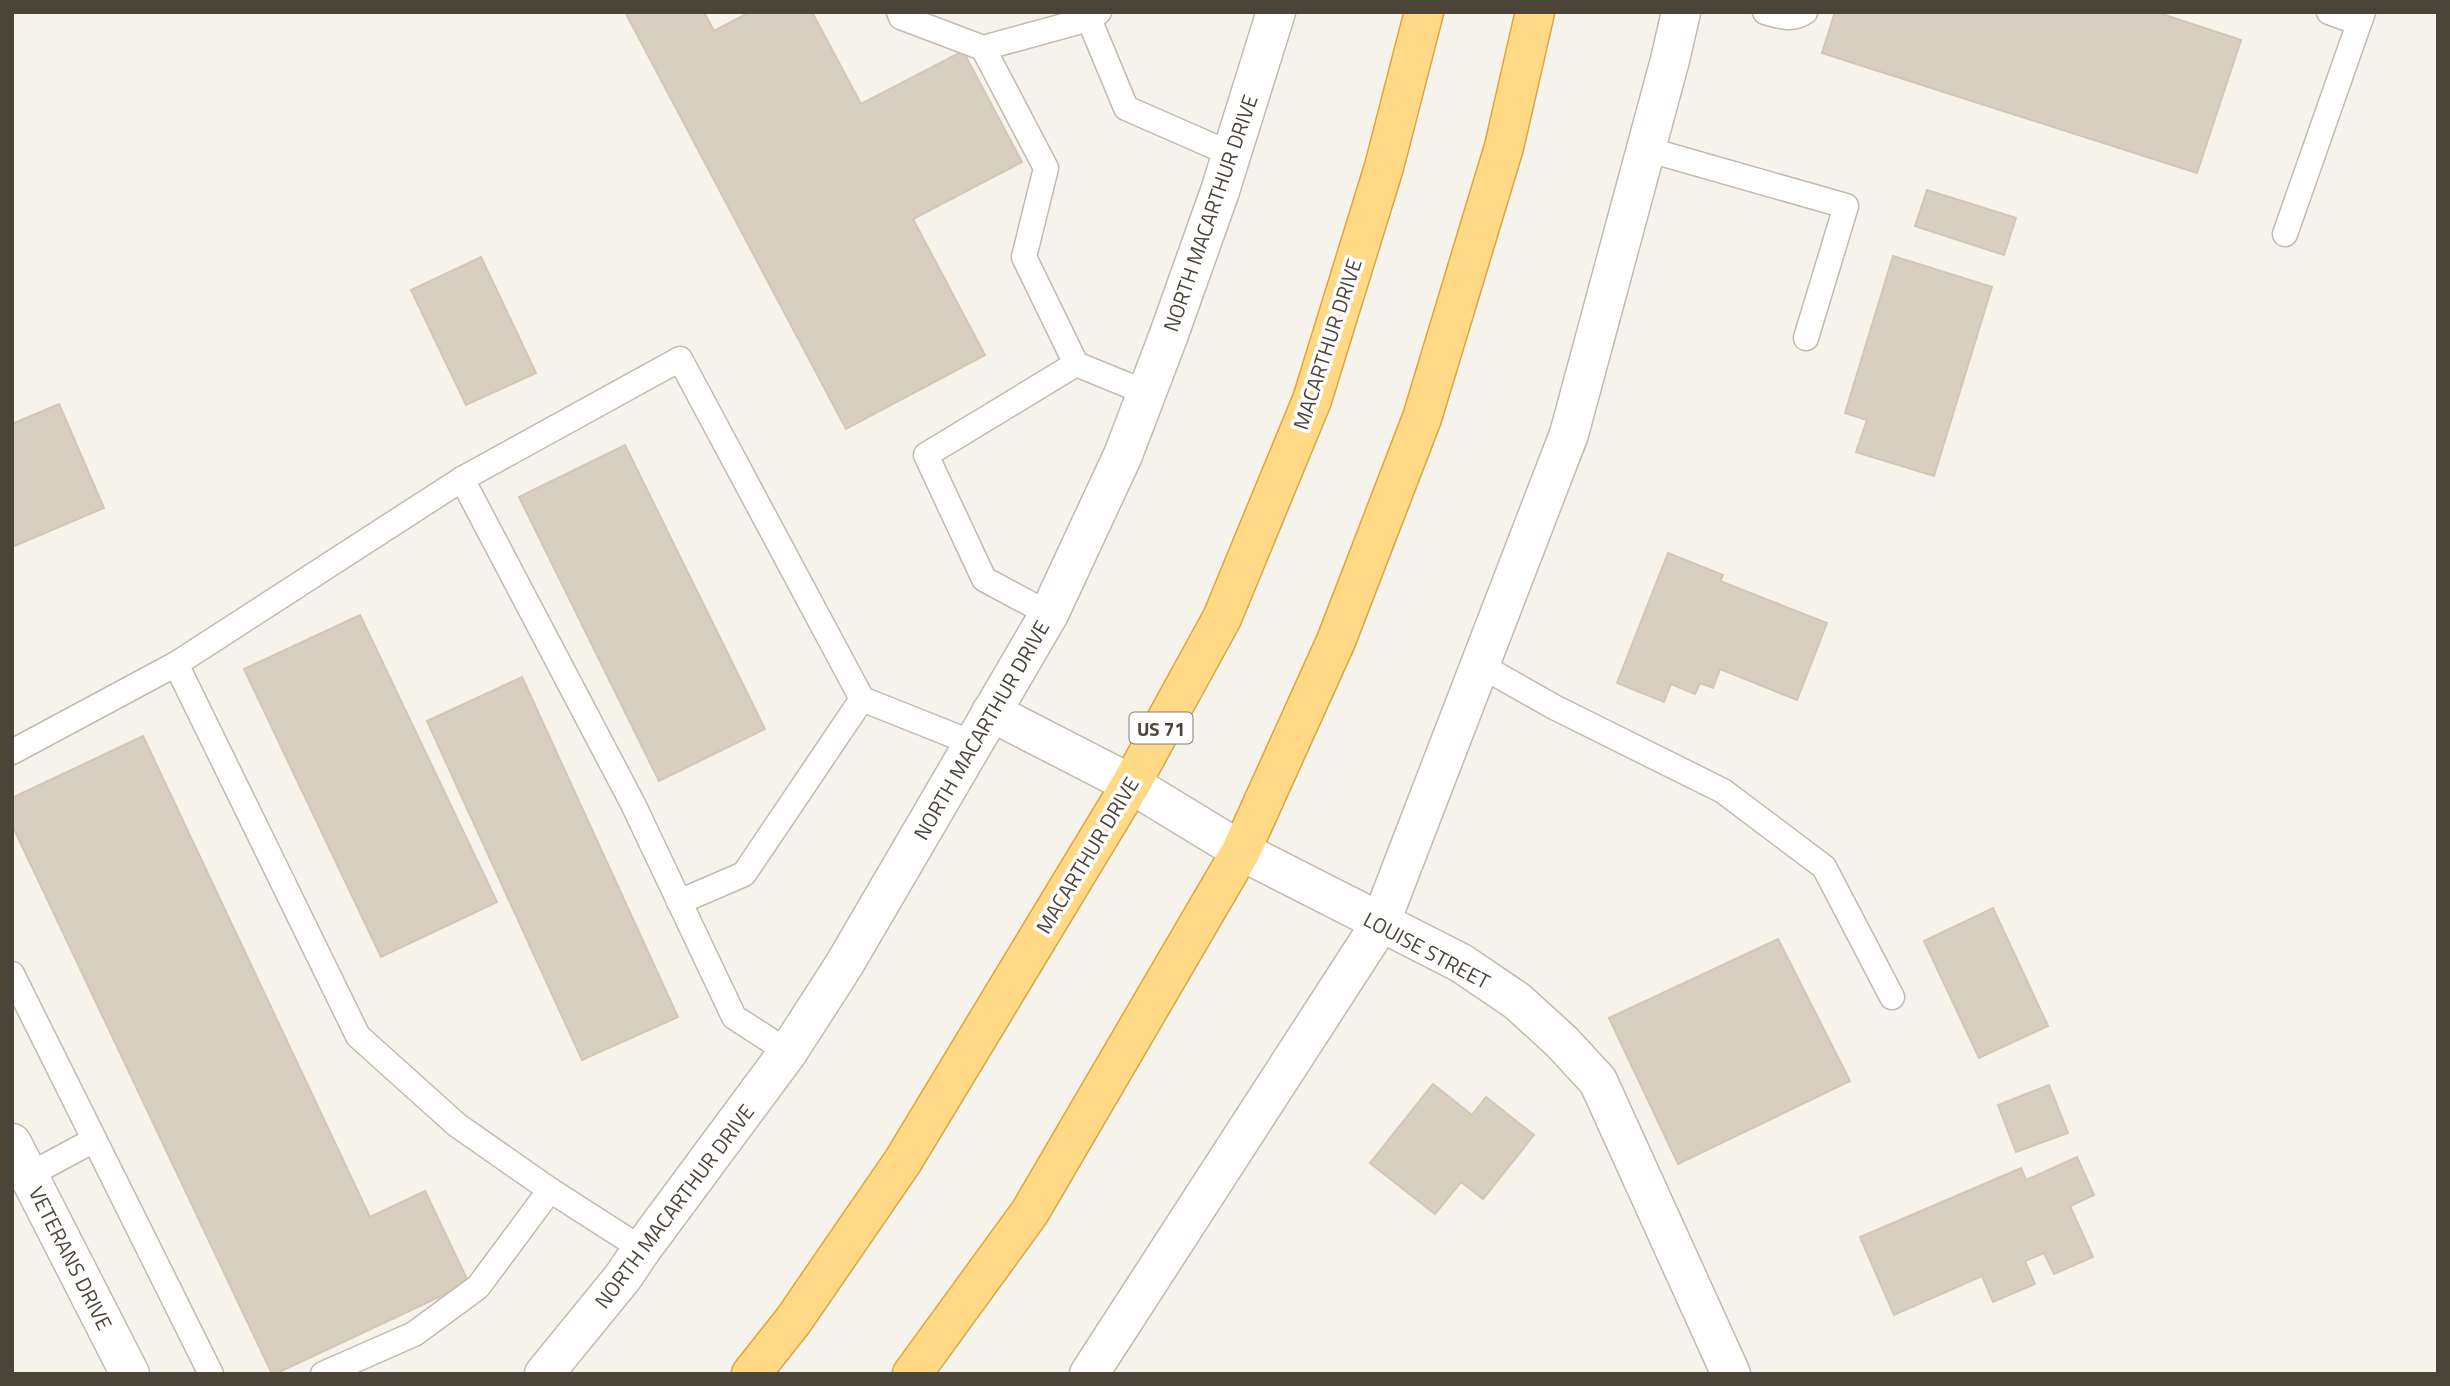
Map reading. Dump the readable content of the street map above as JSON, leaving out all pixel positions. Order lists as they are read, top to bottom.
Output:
{
  "streets": {
    "highway": ["MACARTHUR DRIVE", "US 71"],
    "street": ["NORTH MACARTHUR DRIVE", "LOUISE STREET", "VETERANS DRIVE"]
  },
  "crossings": [
    ["NORTH MACARTHUR DRIVE", "LOUISE STREET"],
    ["MACARTHUR DRIVE", "LOUISE STREET"]
  ]
}
